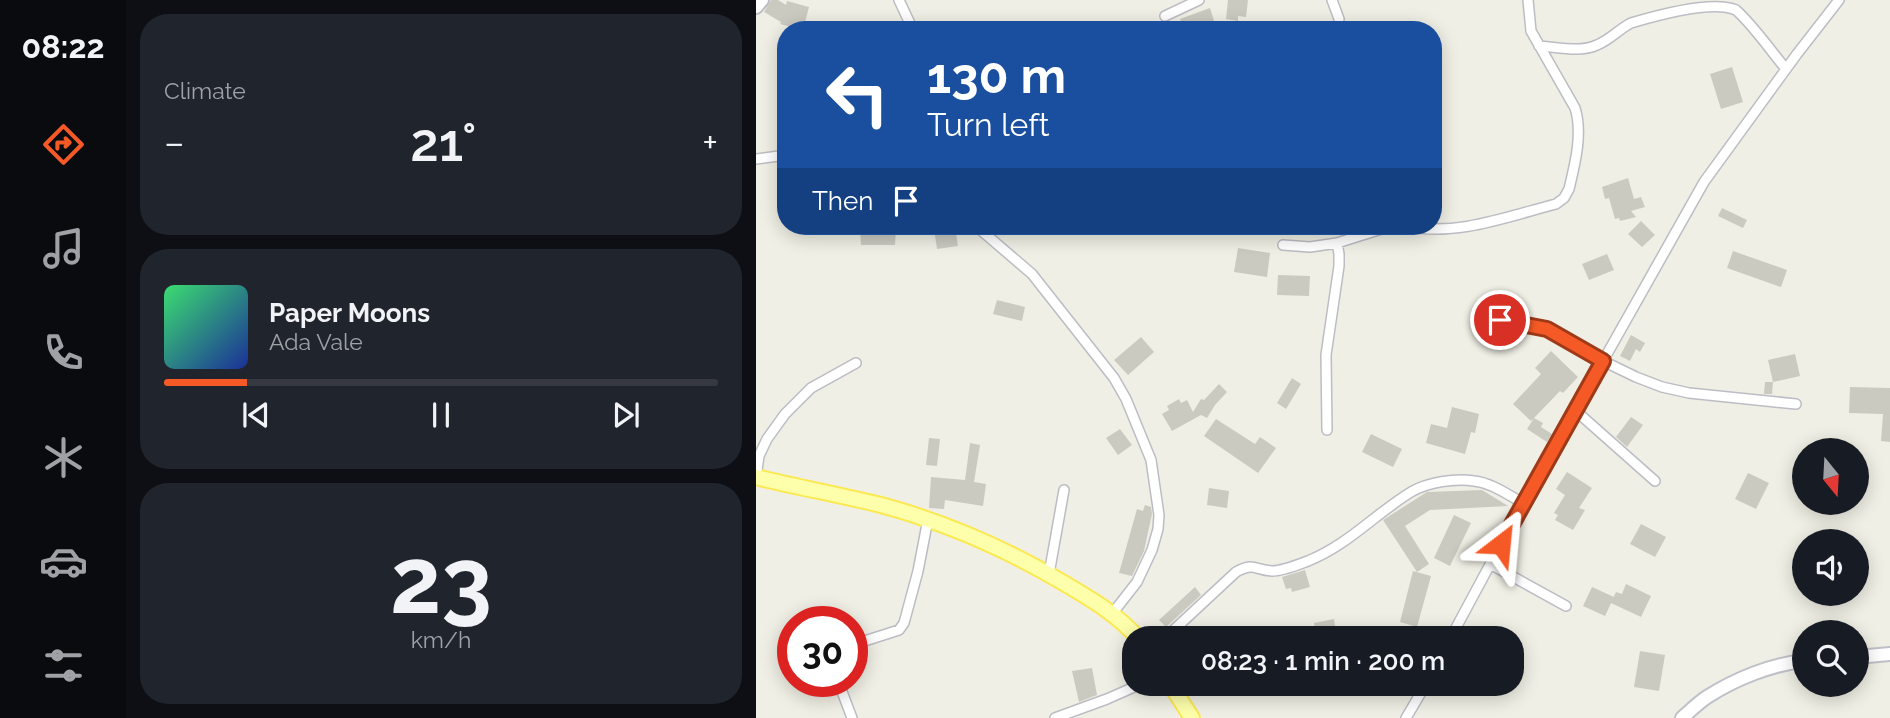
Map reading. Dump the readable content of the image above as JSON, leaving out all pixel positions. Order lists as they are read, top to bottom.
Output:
{
  "north": "bottom",
  "page": {
    "tabs": "08:22",
    "tile": [
      "Climate",
      ["23", "km/h"]
    ],
    "turn": ["130 m", "Turn left"],
    "heat": ["−", "21°", "+"],
    "then": "Then",
    "song": ["Paper Moons", "Ada Vale"],
    "limit": "30",
    "trip": "08:23 · 1 min · 200 m"
  }
}
